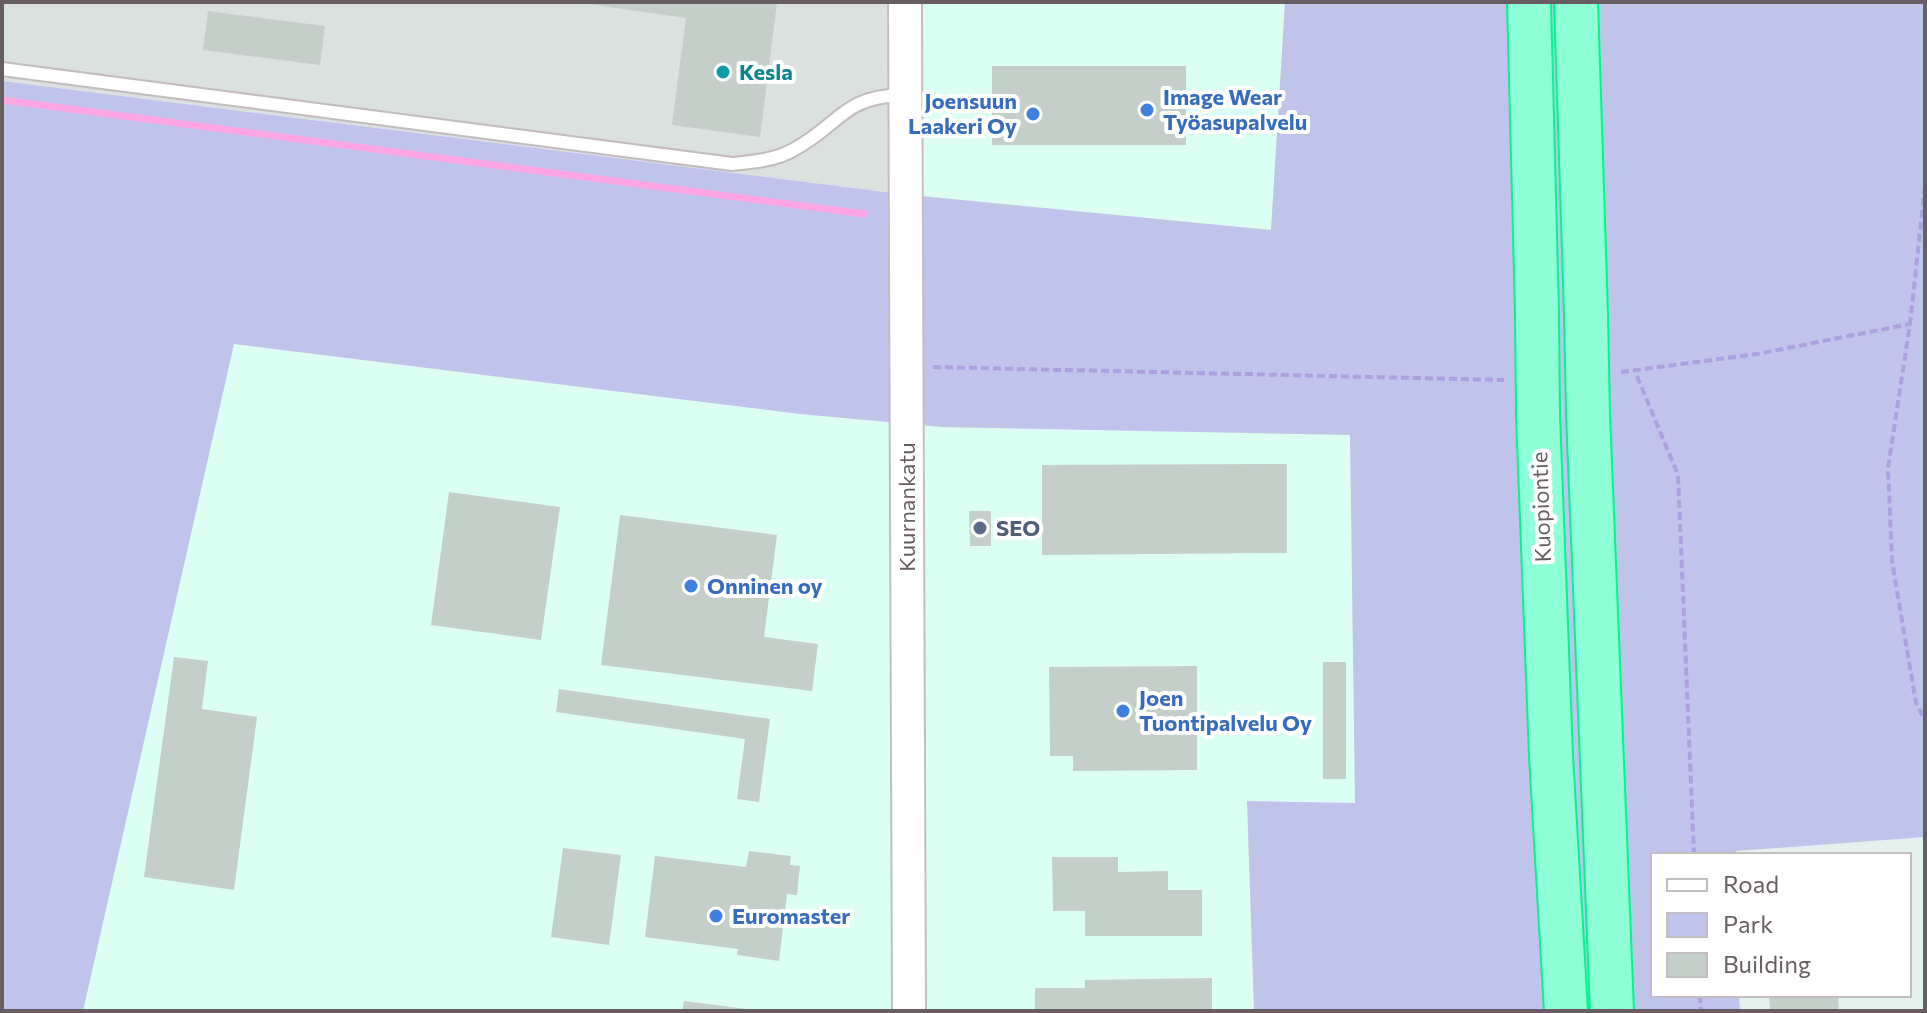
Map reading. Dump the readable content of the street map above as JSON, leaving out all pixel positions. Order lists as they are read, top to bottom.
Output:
{
  "streets": {
    "highway": ["Kuopiontie"],
    "street": ["Kuurnankatu"]
  },
  "places": [
    "Kesla",
    "Image Wear Työasupalvelu",
    "Joensuun Laakeri Oy",
    "SEO",
    "Onninen oy",
    "Joen Tuontipalvelu Oy",
    "Euromaster"
  ],
  "legend": ["Road", "Park", "Building"]
}
